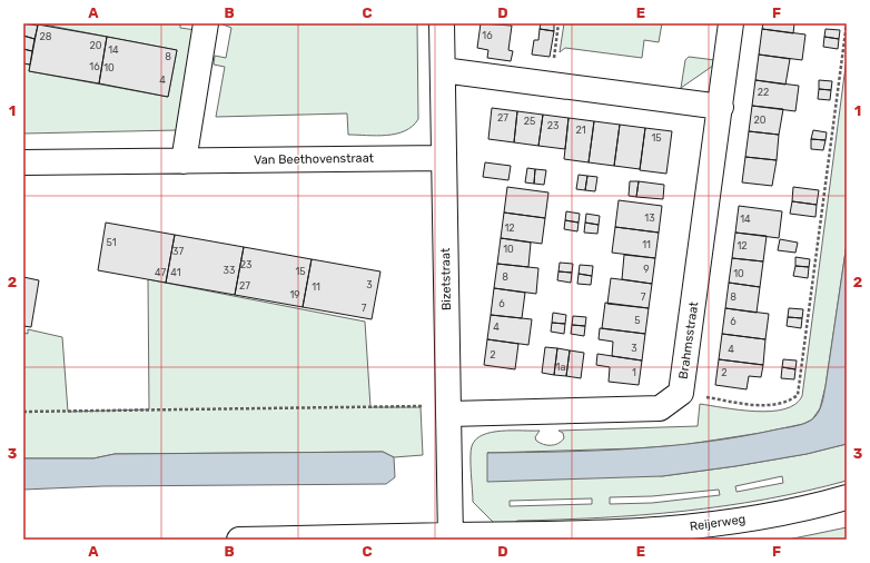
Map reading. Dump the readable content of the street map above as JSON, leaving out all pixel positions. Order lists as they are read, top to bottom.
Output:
{
  "streets": {
    "street": [
      "Van Beethovenstraat",
      "Bizetstraat",
      "Brahmsstraat",
      "Reijerweg"
    ]
  },
  "crossings": [
    ["Van Beethovenstraat", "Bizetstraat"],
    ["Bizetstraat", "Brahmsstraat"],
    ["Bizetstraat", "Reijerweg"]
  ],
  "house_numbers": [
    "16",
    "28",
    "20",
    "14",
    "8",
    "16",
    "10",
    "4",
    "22",
    "27",
    "20",
    "25",
    "23",
    "21",
    "15",
    "13",
    "14",
    "12",
    "51",
    "11",
    "12",
    "10",
    "37",
    "23",
    "9",
    "33",
    "15",
    "47",
    "41",
    "10",
    "8",
    "3",
    "27",
    "11",
    "19",
    "7",
    "8",
    "6",
    "7",
    "5",
    "6",
    "4",
    "3",
    "4",
    "2",
    "1a",
    "1",
    "2"
  ],
  "grid": {
    "columns": [
      "A",
      "B",
      "C",
      "D",
      "E",
      "F"
    ],
    "rows": ["1", "2", "3"]
  }
}
